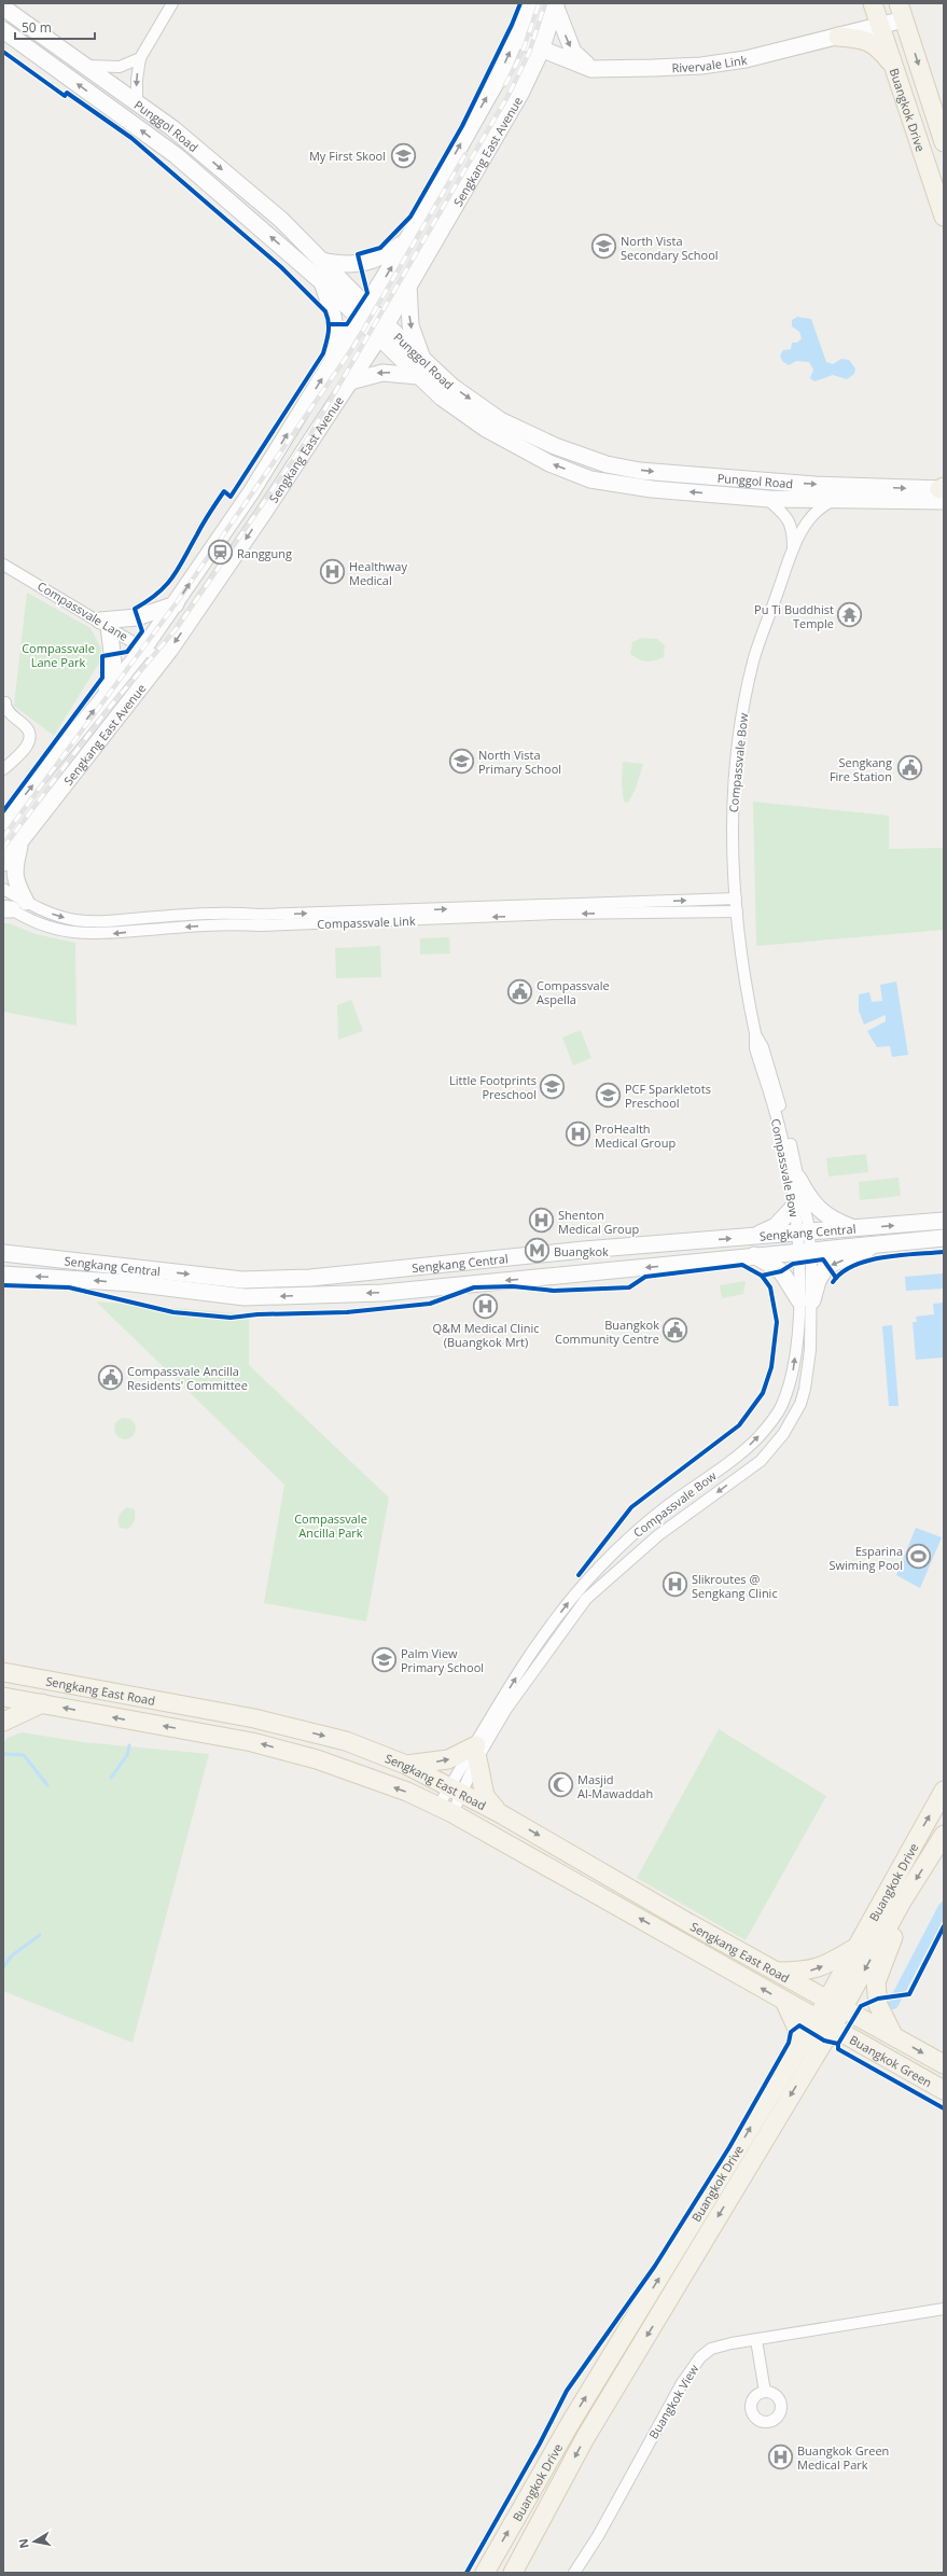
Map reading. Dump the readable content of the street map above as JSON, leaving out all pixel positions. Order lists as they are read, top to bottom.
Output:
{
  "streets": {
    "main road": [
      "Rivervale Link",
      "Buangkok Drive",
      "Punggol Road",
      "Sengkang East Avenue",
      "Sengkang Central",
      "Sengkang East Road",
      "Buangkok Green"
    ],
    "street": [
      "Compassvale Lane",
      "Compassvale Bow",
      "Compassvale Link",
      "Buangkok View"
    ]
  },
  "crossings": [
    ["Rivervale Link", "Buangkok Drive"],
    ["Rivervale Link", "Sengkang East Avenue"],
    ["Buangkok Drive", "Sengkang East Road"],
    ["Buangkok Drive", "Buangkok Green"],
    ["Punggol Road", "Sengkang East Avenue"],
    ["Punggol Road", "Compassvale Bow"],
    ["Sengkang East Avenue", "Compassvale Lane"],
    ["Compassvale Bow", "Compassvale Link"],
    ["Compassvale Bow", "Sengkang Central"],
    ["Compassvale Bow", "Sengkang East Road"],
    ["Sengkang East Road", "Buangkok Green"]
  ],
  "parks": ["Compassvale Lane Park", "Compassvale Ancilla Park"],
  "places": {
    "school or university": [
      "My First Skool",
      "North Vista Secondary School",
      "North Vista Primary School",
      "Little Footprints Preschool",
      "PCF Sparkletots Preschool",
      "Palm View Primary School"
    ],
    "station": ["Ranggung"],
    "hospital": [
      "Healthway Medical",
      "ProHealth Medical Group",
      "Shenton Medical Group",
      "Q&M Medical Clinic (Buangkok Mrt)",
      "Slikroutes @ Sengkang Clinic",
      "Buangkok Green Medical Park"
    ],
    "temple": ["Pu Ti Buddhist Temple"],
    "public building": [
      "Sengkang Fire Station",
      "Compassvale Aspella",
      "Buangkok Community Centre",
      "Compassvale Ancilla Residents' Committee"
    ],
    "metro station": ["Buangkok"],
    "sports": ["Esparina Swiming Pool"],
    "mosque": ["Masjid Al-Mawaddah"]
  },
  "scale_bar": "50 m",
  "north": "left"
}
